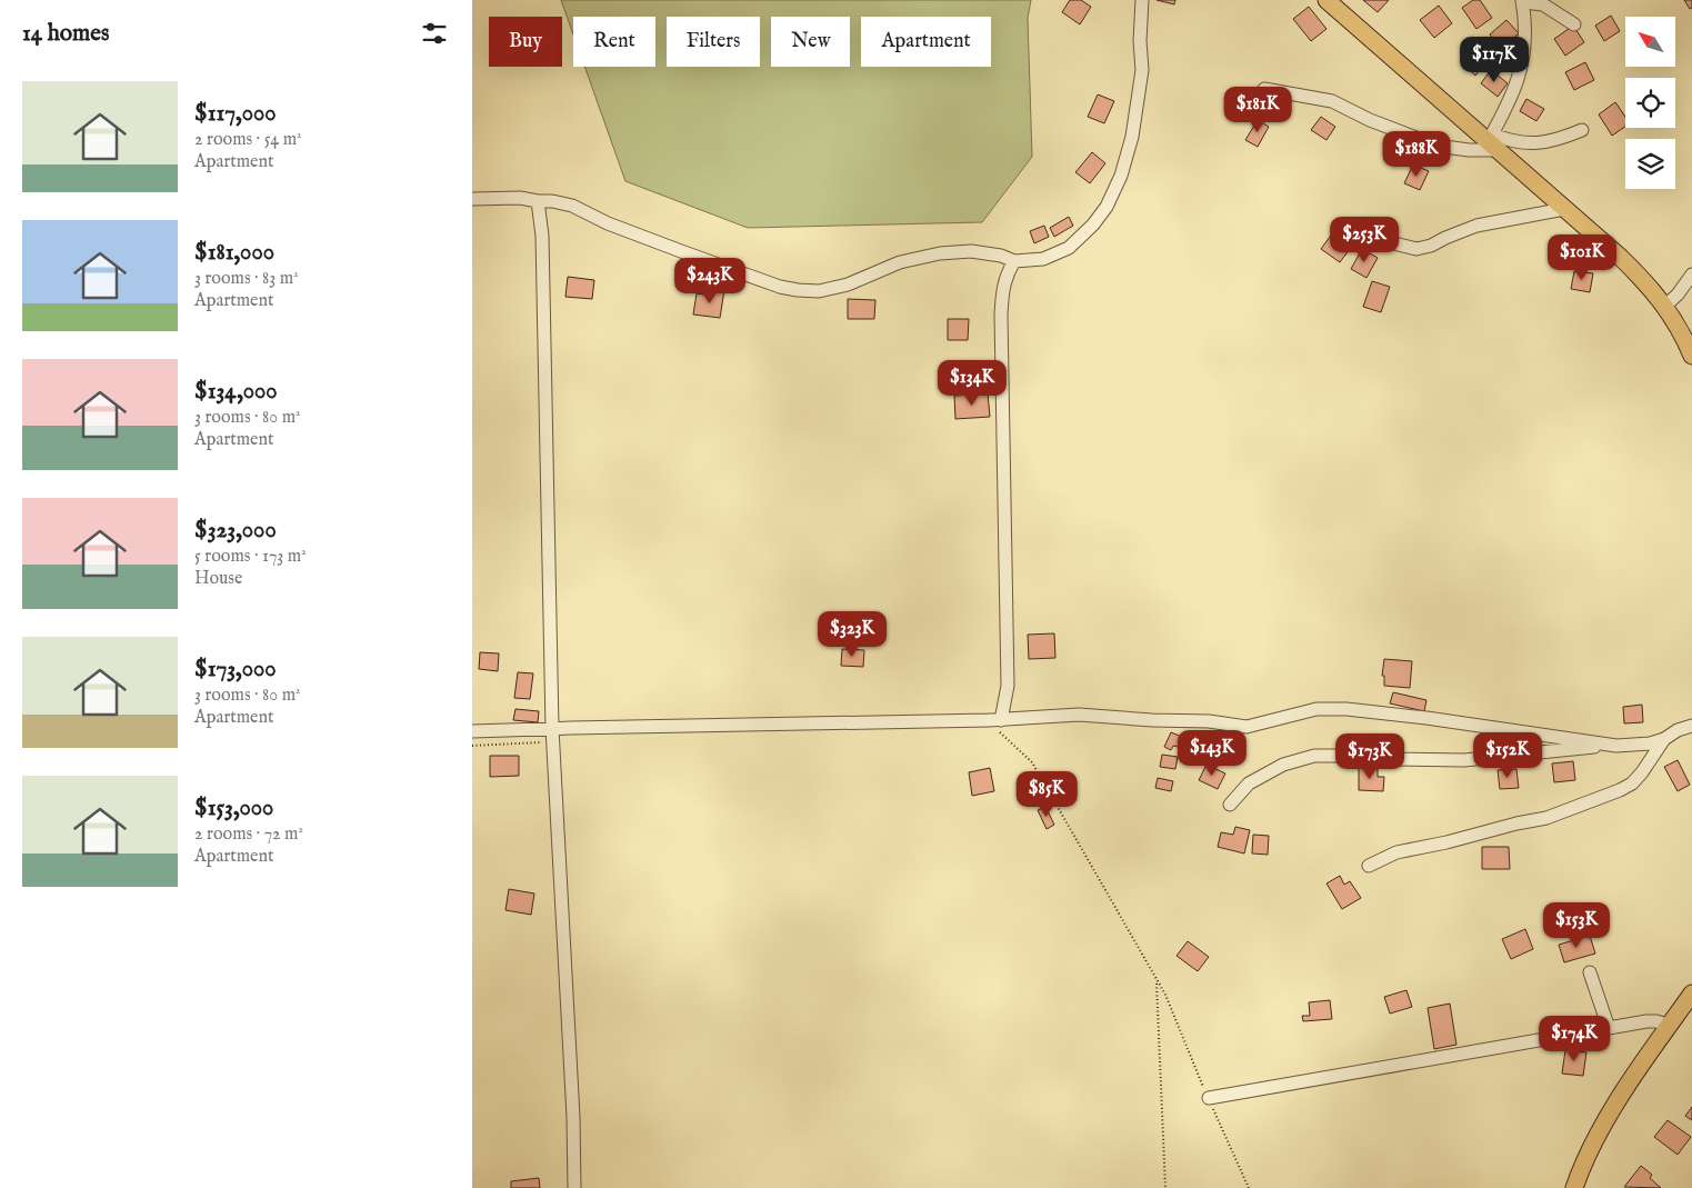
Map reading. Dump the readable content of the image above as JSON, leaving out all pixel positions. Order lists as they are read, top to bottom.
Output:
{
  "north": "top left",
  "page": {
    "heading": "14 homes",
    "chip": [
      "Buy",
      "Rent",
      "Filters",
      "New",
      "Apartment"
    ],
    "price": [
      "$117K",
      "$181K",
      "$188K",
      "$253K",
      "$101K",
      "$243K",
      "$134K",
      "$323K",
      "$143K",
      "$152K",
      "$173K",
      "$85K",
      "$153K",
      "$174K"
    ],
    "list": [
      {
        "name": "$117,000",
        "note": "2 rooms · 54 m² · Apartment"
      },
      {
        "name": "$181,000",
        "note": "3 rooms · 83 m² · Apartment"
      },
      {
        "name": "$134,000",
        "note": "3 rooms · 80 m² · Apartment"
      },
      {
        "name": "$323,000",
        "note": "5 rooms · 173 m² · House"
      },
      {
        "name": "$173,000",
        "note": "3 rooms · 80 m² · Apartment"
      },
      {
        "name": "$153,000",
        "note": "2 rooms · 72 m² · Apartment"
      }
    ]
  }
}
